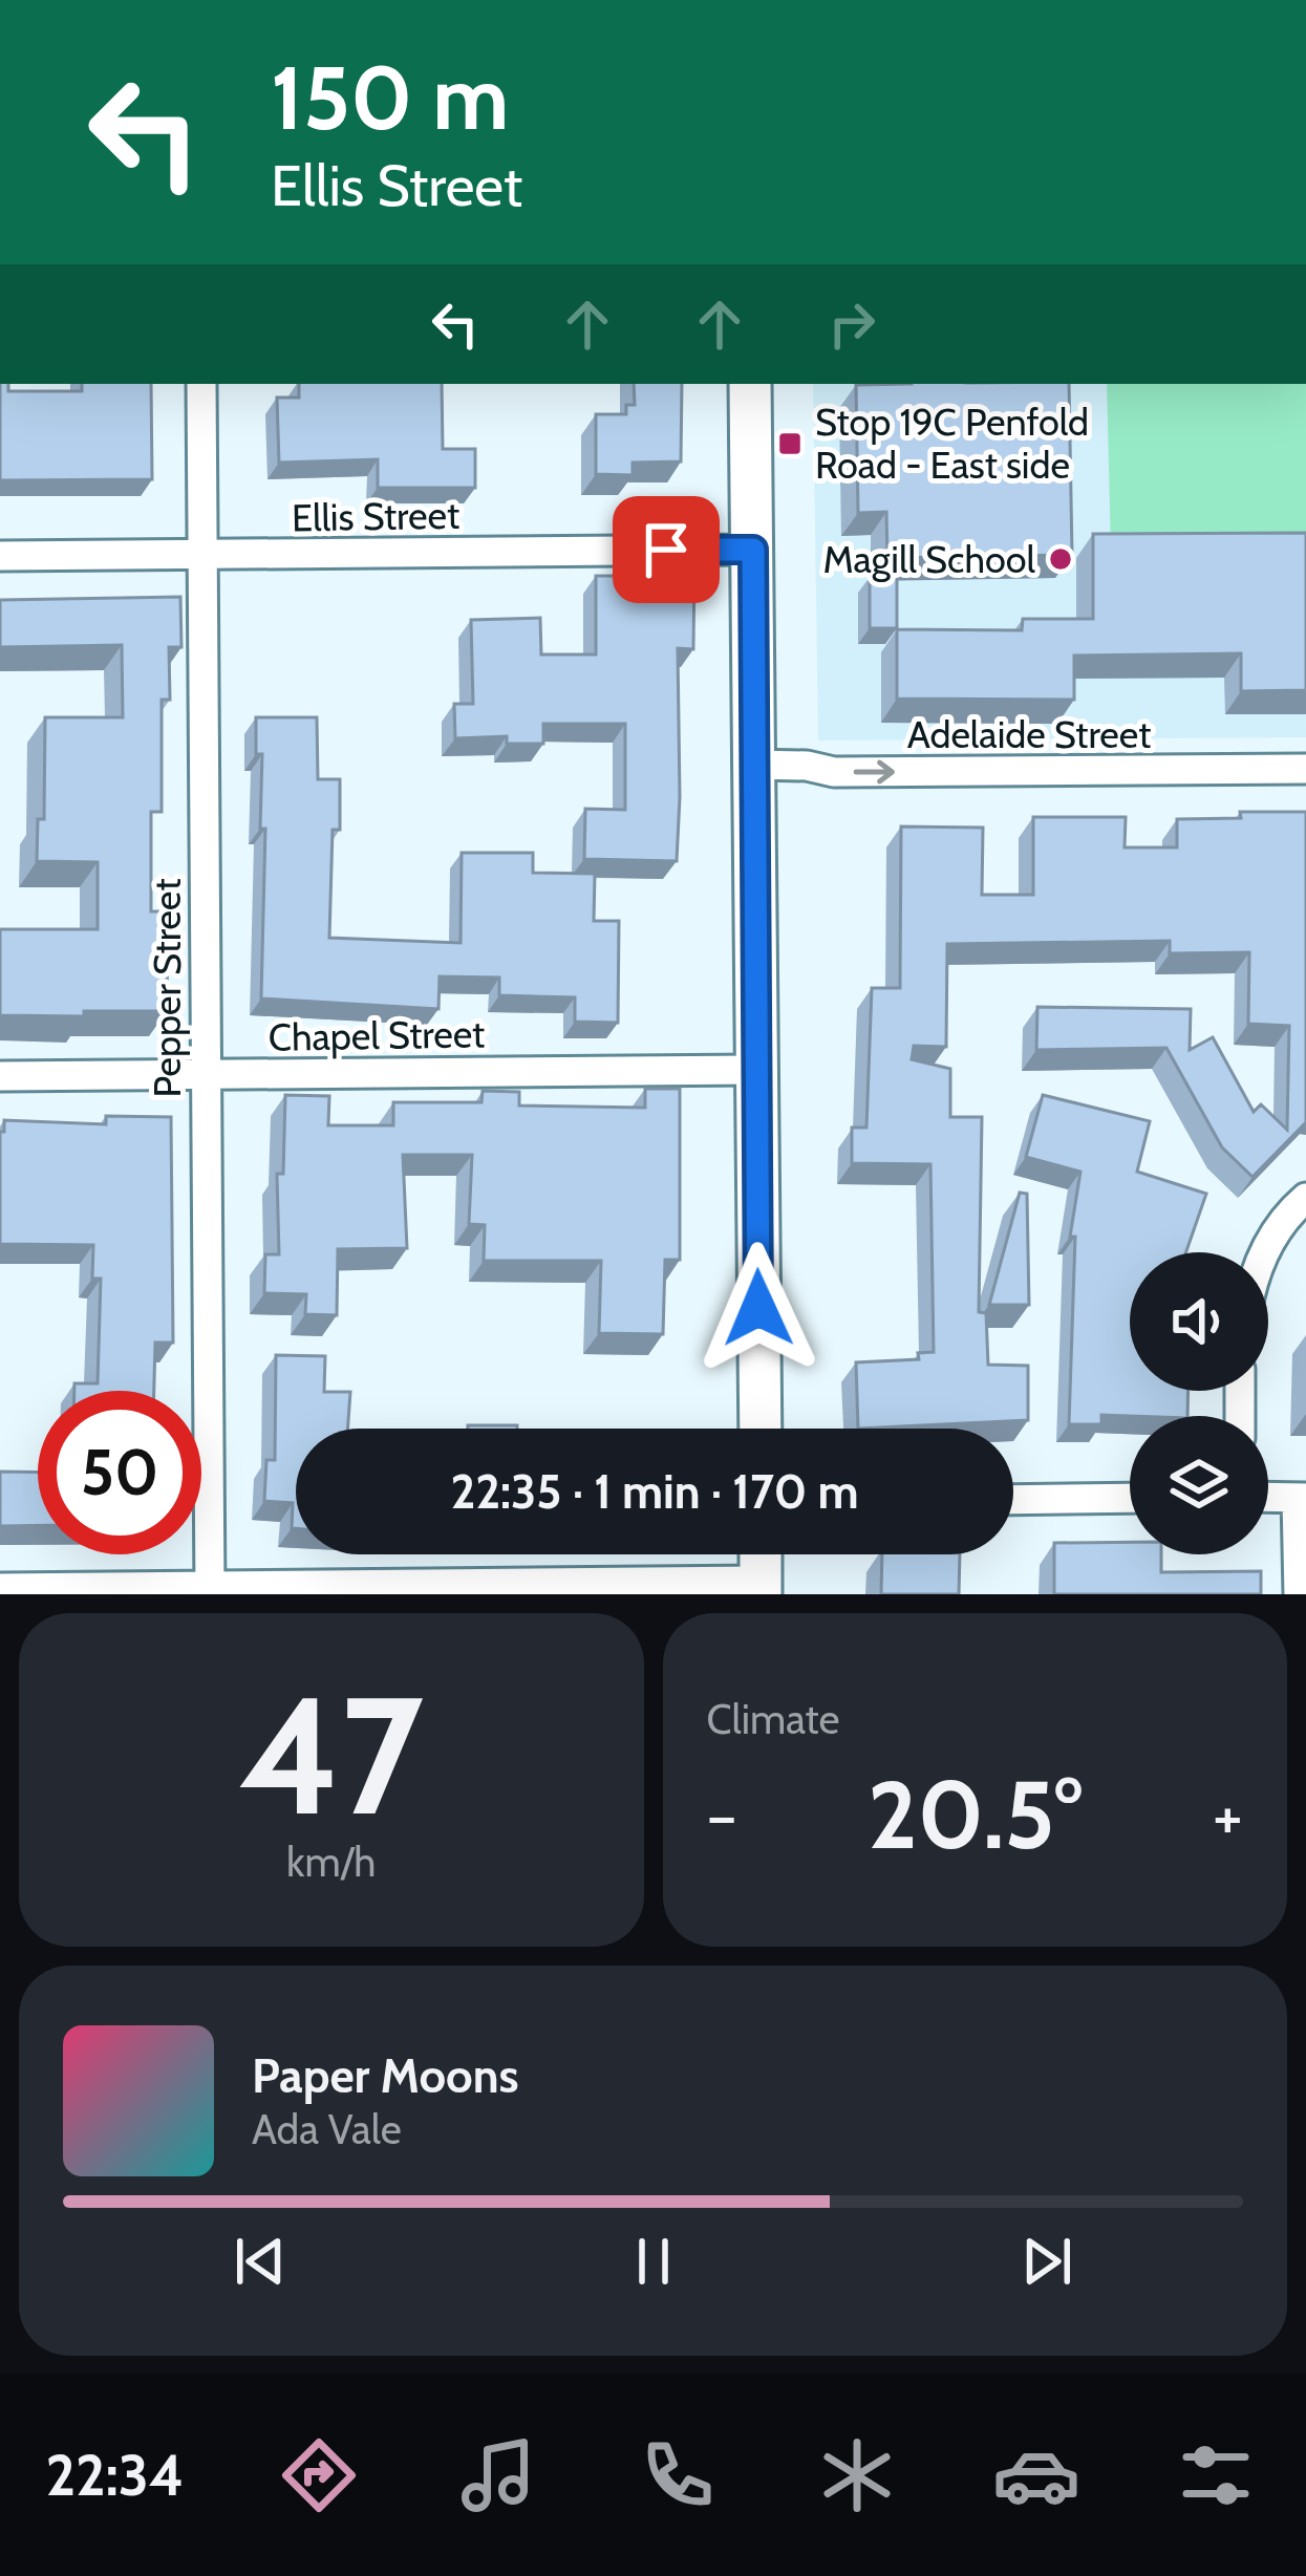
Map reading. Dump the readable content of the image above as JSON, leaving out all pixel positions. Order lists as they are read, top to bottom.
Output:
{
  "streets": {
    "street": [
      "Ellis Street",
      "Adelaide Street",
      "Pepper Street",
      "Chapel Street"
    ]
  },
  "crossings": [
    ["Ellis Street", "Pepper Street"],
    ["Pepper Street", "Chapel Street"]
  ],
  "one_way": ["Adelaide Street"],
  "places": {
    "transit": ["Stop 19C Penfold Road - East side"],
    "other": ["Magill School"]
  },
  "page": {
    "turn": ["150 m", "Ellis Street"],
    "limit": "50",
    "trip": "22:35 · 1 min · 170 m",
    "tile": [
      ["47", "km/h"],
      "Climate"
    ],
    "heat": ["−", "20.5°", "+"],
    "song": ["Paper Moons", "Ada Vale"],
    "tabs": "22:34"
  }
}
